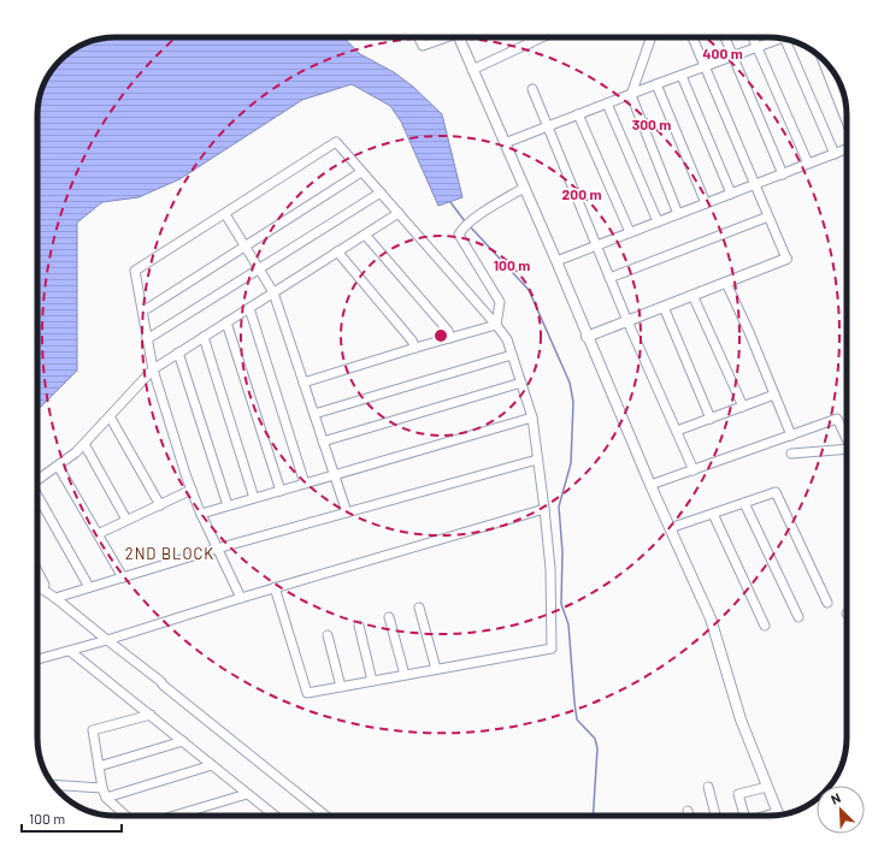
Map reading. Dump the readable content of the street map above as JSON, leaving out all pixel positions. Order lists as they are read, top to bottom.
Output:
{
  "districts": ["2ND BLOCK"],
  "scale_bar": "100 m",
  "north": "top left",
  "rings": [
    "400 m",
    "300 m",
    "200 m",
    "100 m"
  ]
}
